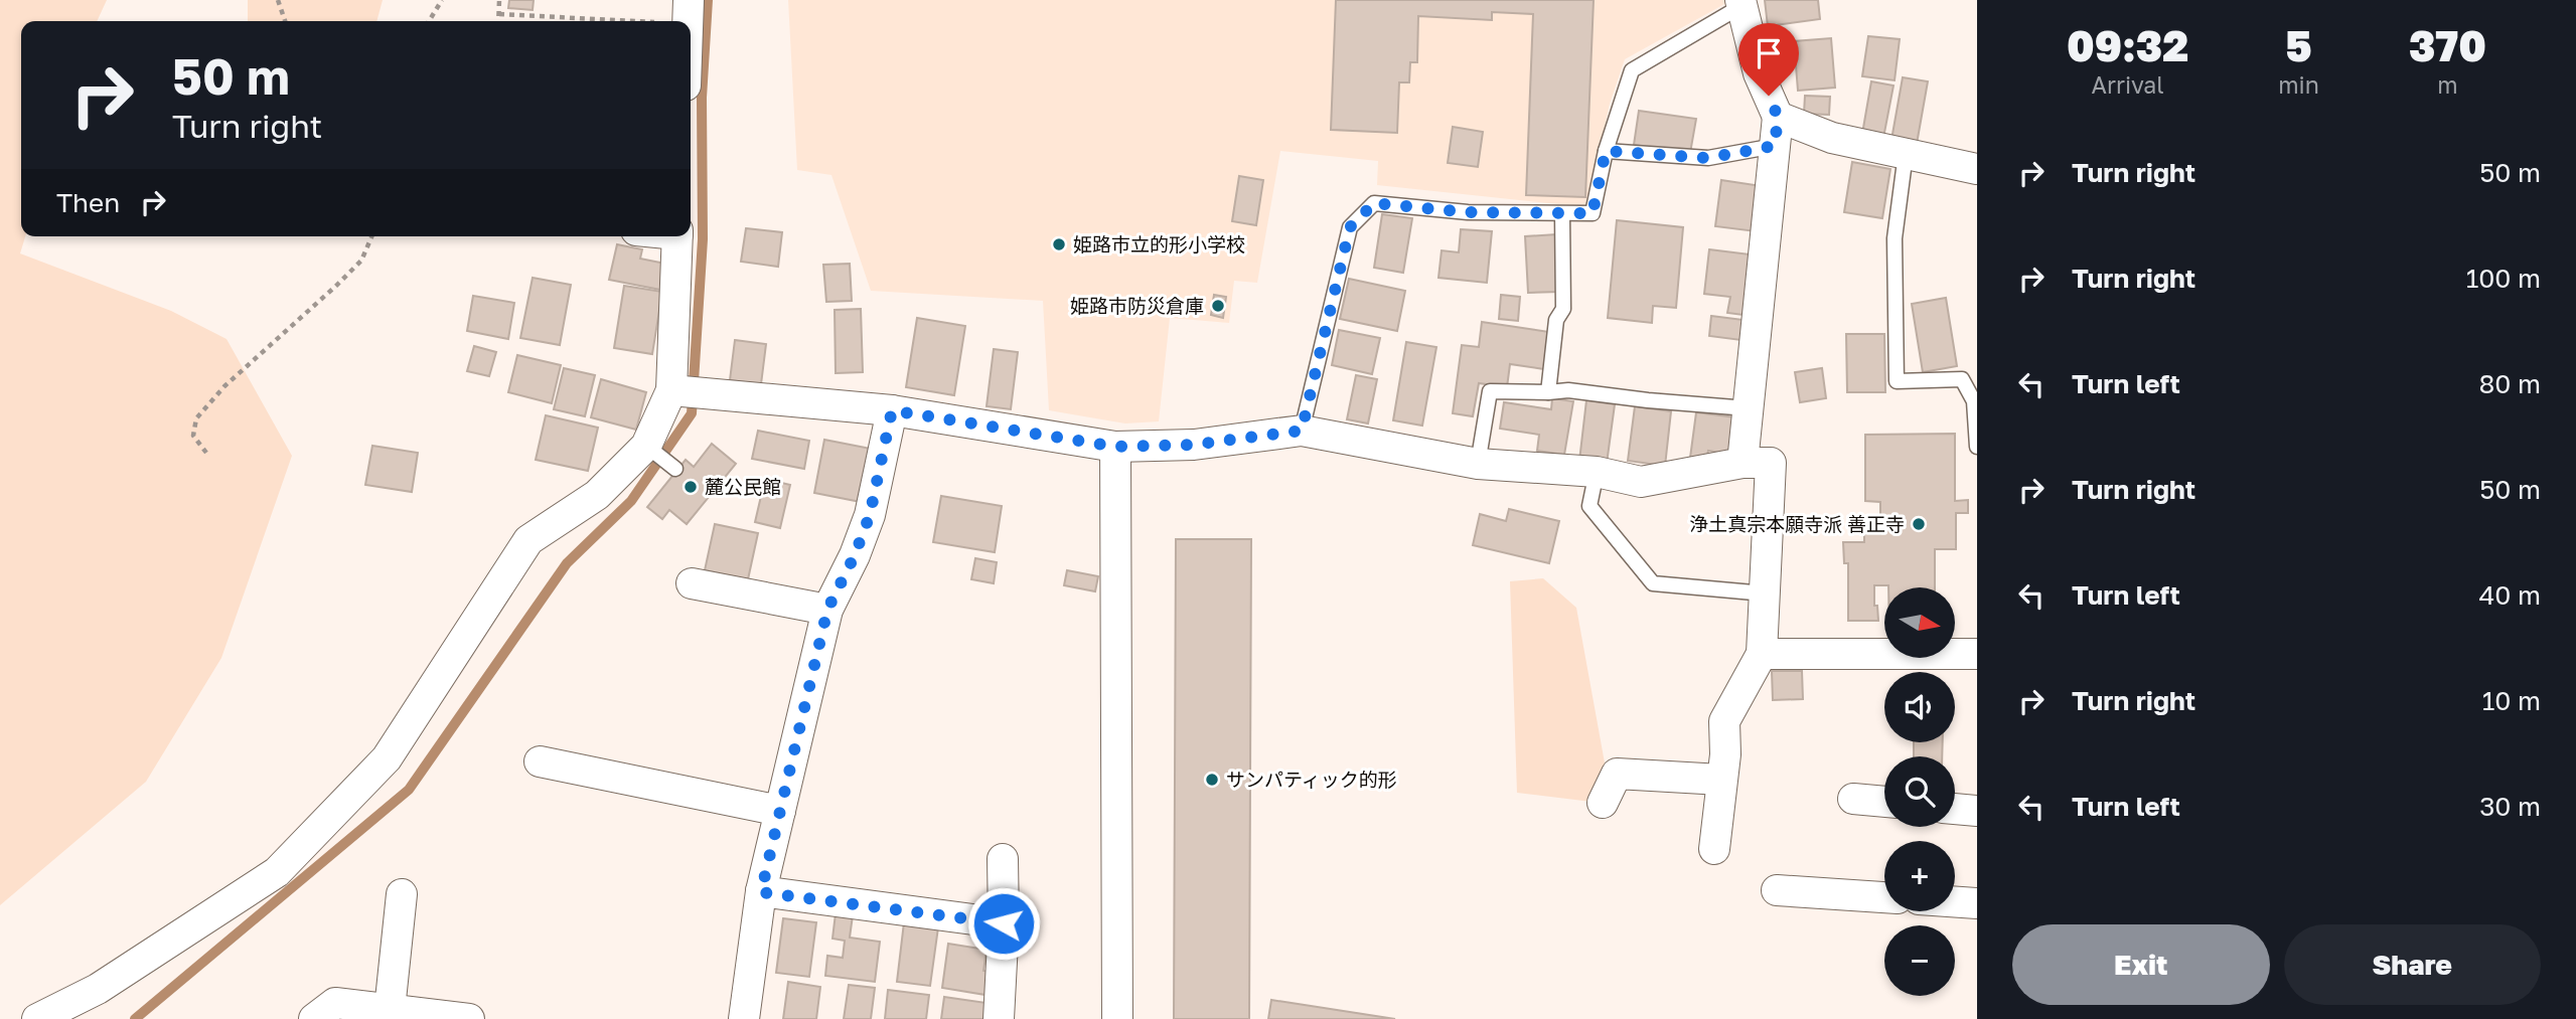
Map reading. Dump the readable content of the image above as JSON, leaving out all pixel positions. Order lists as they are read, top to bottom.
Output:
{
  "places": [
    "姫路市立的形小学校",
    "姫路市防災倉庫",
    "麓公民館",
    "浄土真宗本願寺派 善正寺",
    "サンパティック的形"
  ],
  "north": "right",
  "page": {
    "eta": [
      "09:32",
      "Arrival",
      "5",
      "min",
      "370",
      "m"
    ],
    "turn": ["50 m", "Turn right"],
    "list": [
      {
        "name": "Turn right",
        "value": "50 m"
      },
      {
        "name": "Turn right",
        "value": "100 m"
      },
      {
        "name": "Turn left",
        "value": "80 m"
      },
      {
        "name": "Turn right",
        "value": "50 m"
      },
      {
        "name": "Turn left",
        "value": "40 m"
      },
      {
        "name": "Turn right",
        "value": "10 m"
      },
      {
        "name": "Turn left",
        "value": "30 m"
      }
    ],
    "then": "Then",
    "map_buttons": ["+", "−"],
    "buttons": ["Exit", "Share"]
  }
}
